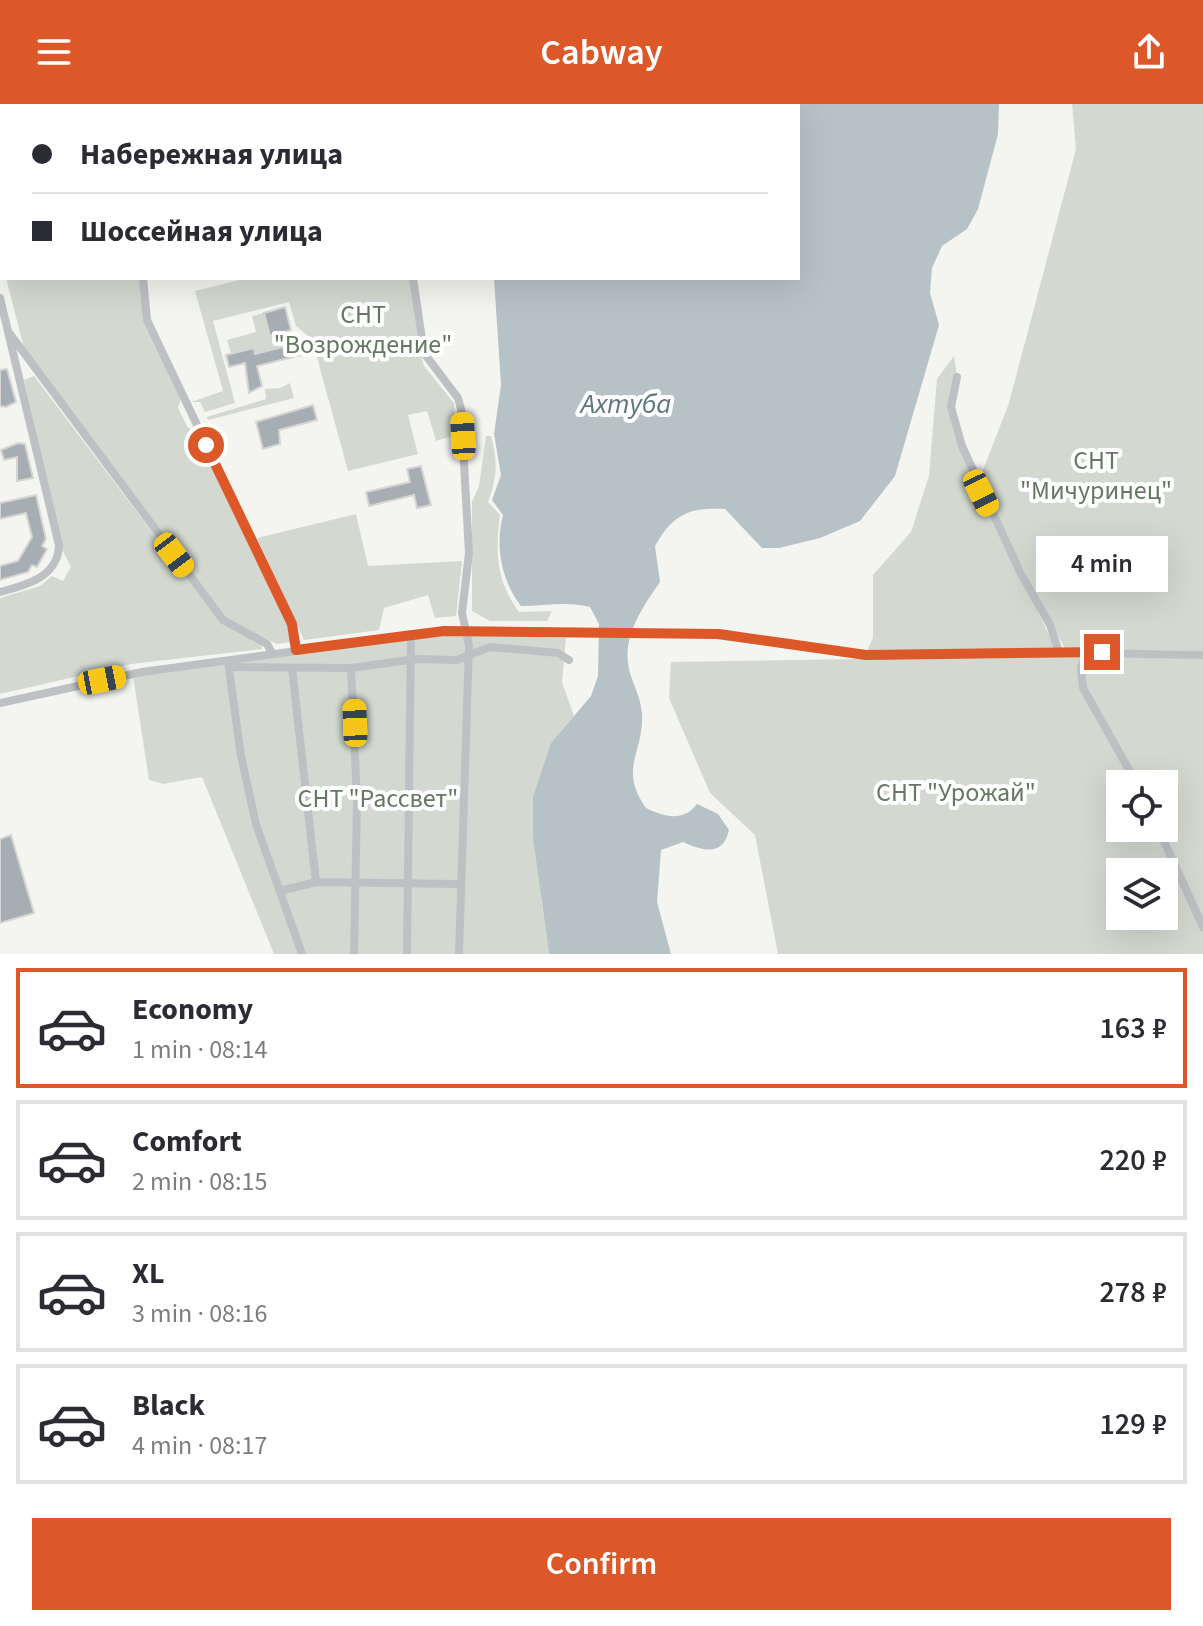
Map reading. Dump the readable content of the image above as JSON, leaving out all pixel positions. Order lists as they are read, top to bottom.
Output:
{
  "water": ["Ахтуба"],
  "parks": [
    "СНТ \"Возрождение\"",
    "СНТ \"Мичуринец\"",
    "СНТ \"Урожай\"",
    "СНТ \"Рассвет\""
  ],
  "page": {
    "header": "Cabway",
    "banner": ["Набережная улица", "Шоссейная улица"],
    "bubble": "4 min",
    "list": [
      {
        "name": "Economy",
        "note": "1 min · 08:14",
        "value": "163 ₽"
      },
      {
        "name": "Comfort",
        "note": "2 min · 08:15",
        "value": "220 ₽"
      },
      {
        "name": "XL",
        "note": "3 min · 08:16",
        "value": "278 ₽"
      },
      {
        "name": "Black",
        "note": "4 min · 08:17",
        "value": "129 ₽"
      }
    ],
    "buttons": "Confirm"
  }
}
